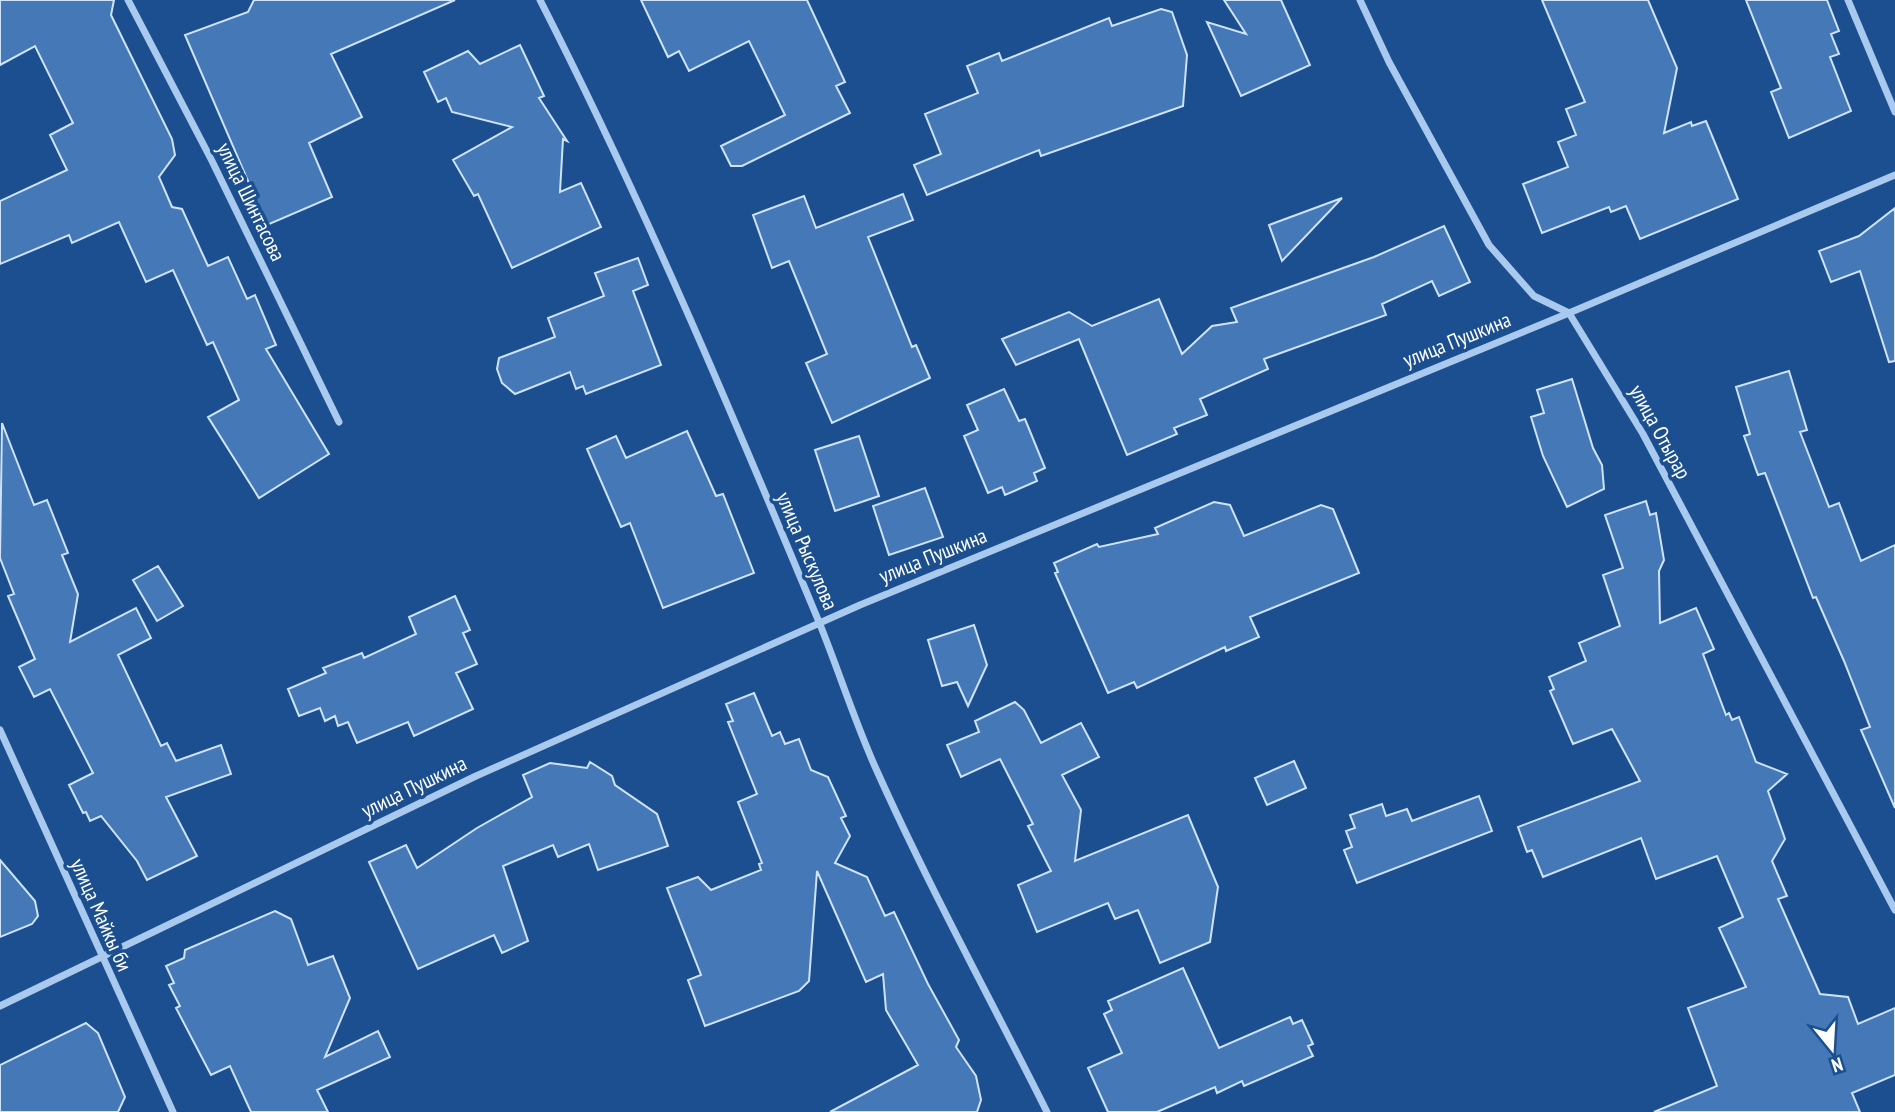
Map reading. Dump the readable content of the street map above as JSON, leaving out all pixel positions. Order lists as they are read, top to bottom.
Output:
{
  "streets": {
    "street": [
      "улица Шинтасова",
      "улица Пушкина",
      "улица Отырар",
      "улица Рыскулова",
      "улица Майкы би"
    ]
  },
  "crossings": [
    ["улица Пушкина", "улица Отырар"],
    ["улица Пушкина", "улица Рыскулова"],
    ["улица Пушкина", "улица Майкы би"]
  ],
  "north": "bottom"
}
